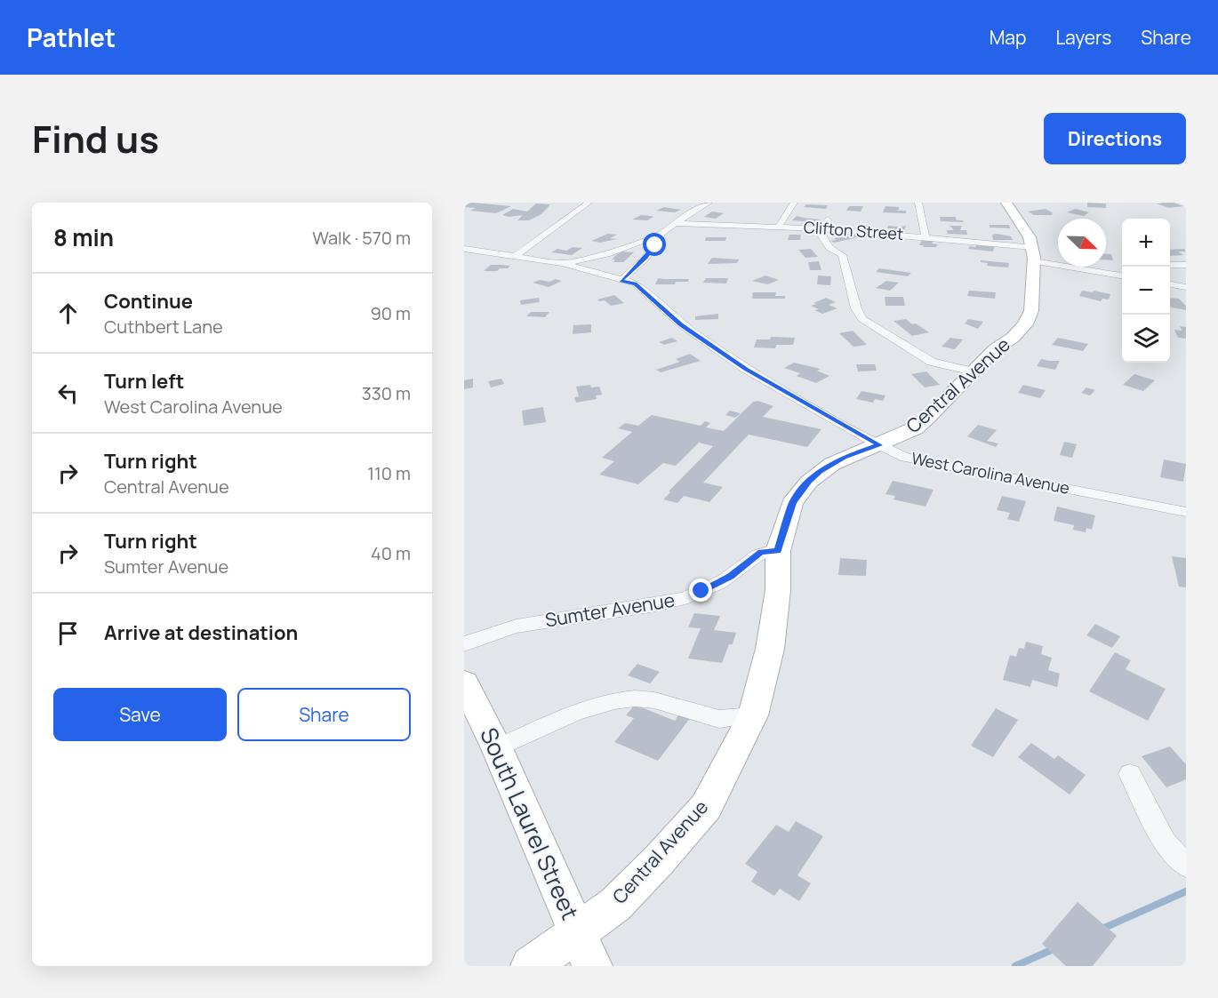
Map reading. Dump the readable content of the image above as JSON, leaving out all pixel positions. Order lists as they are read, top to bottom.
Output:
{
  "streets": {
    "street": [
      "Clifton Street",
      "Central Avenue",
      "West Carolina Avenue",
      "Sumter Avenue",
      "South Laurel Street"
    ]
  },
  "crossings": [
    ["Clifton Street", "Central Avenue"],
    ["Central Avenue", "West Carolina Avenue"],
    ["Central Avenue", "Sumter Avenue"],
    ["Central Avenue", "South Laurel Street"]
  ],
  "north": "bottom right",
  "page": {
    "header": "Pathlet",
    "nav": ["Map", "Layers", "Share"],
    "title": "Find us",
    "buttons": [
      "Directions",
      ["Save", "Share"]
    ],
    "heading": ["8 min", "Walk · 570 m"],
    "map_buttons": ["+", "−"],
    "list": [
      ["Continue", "Cuthbert Lane", "90 m"],
      ["Turn left", "West Carolina Avenue", "330 m"],
      ["Turn right", "Central Avenue", "110 m"],
      ["Turn right", "Sumter Avenue", "40 m"],
      "Arrive at destination"
    ]
  }
}
